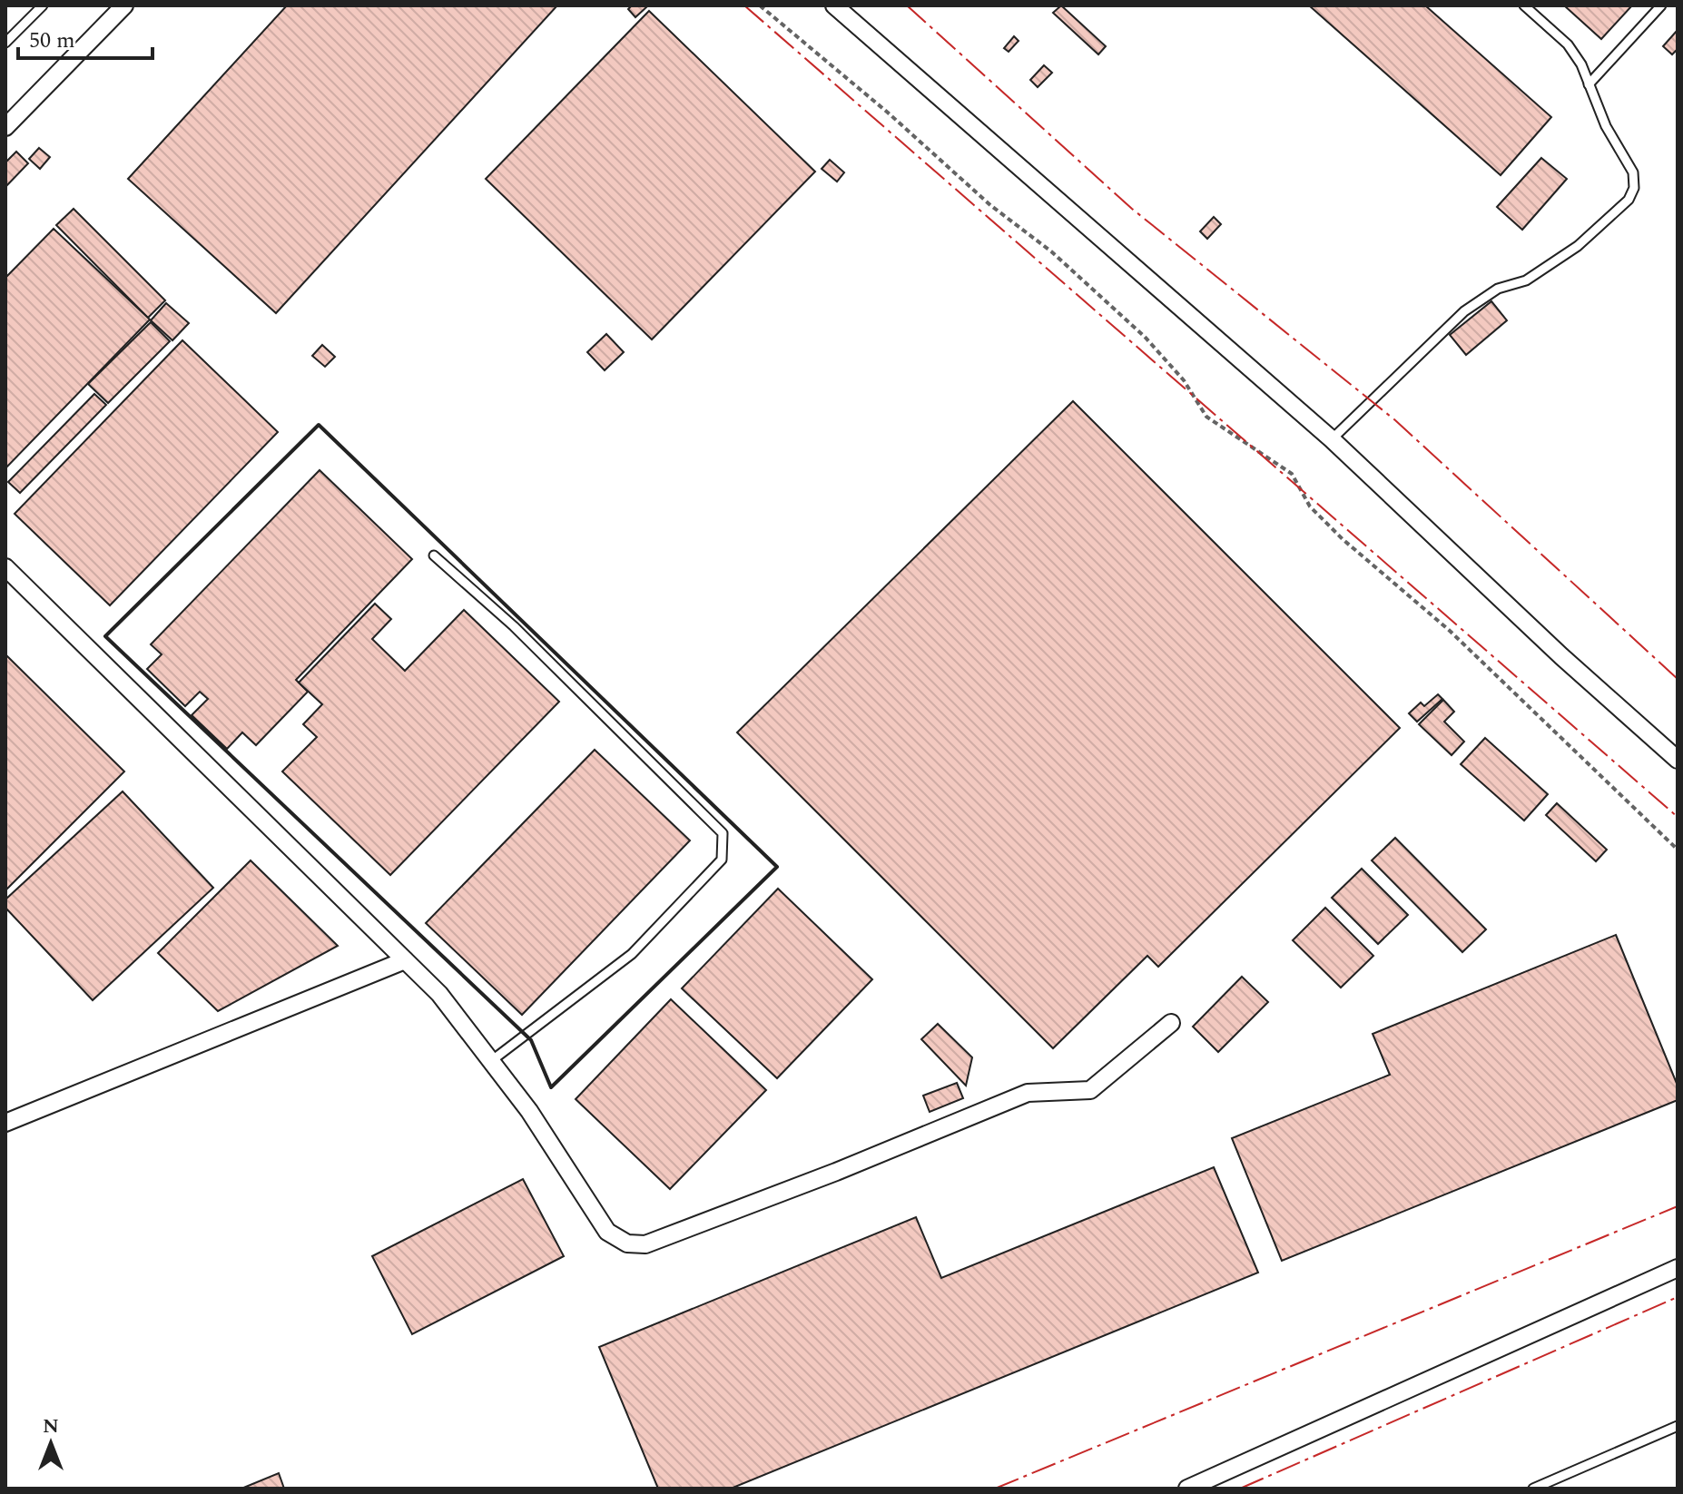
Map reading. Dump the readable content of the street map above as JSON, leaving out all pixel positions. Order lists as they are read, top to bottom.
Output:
{
  "scale_bar": "50 m",
  "north": "top"
}
